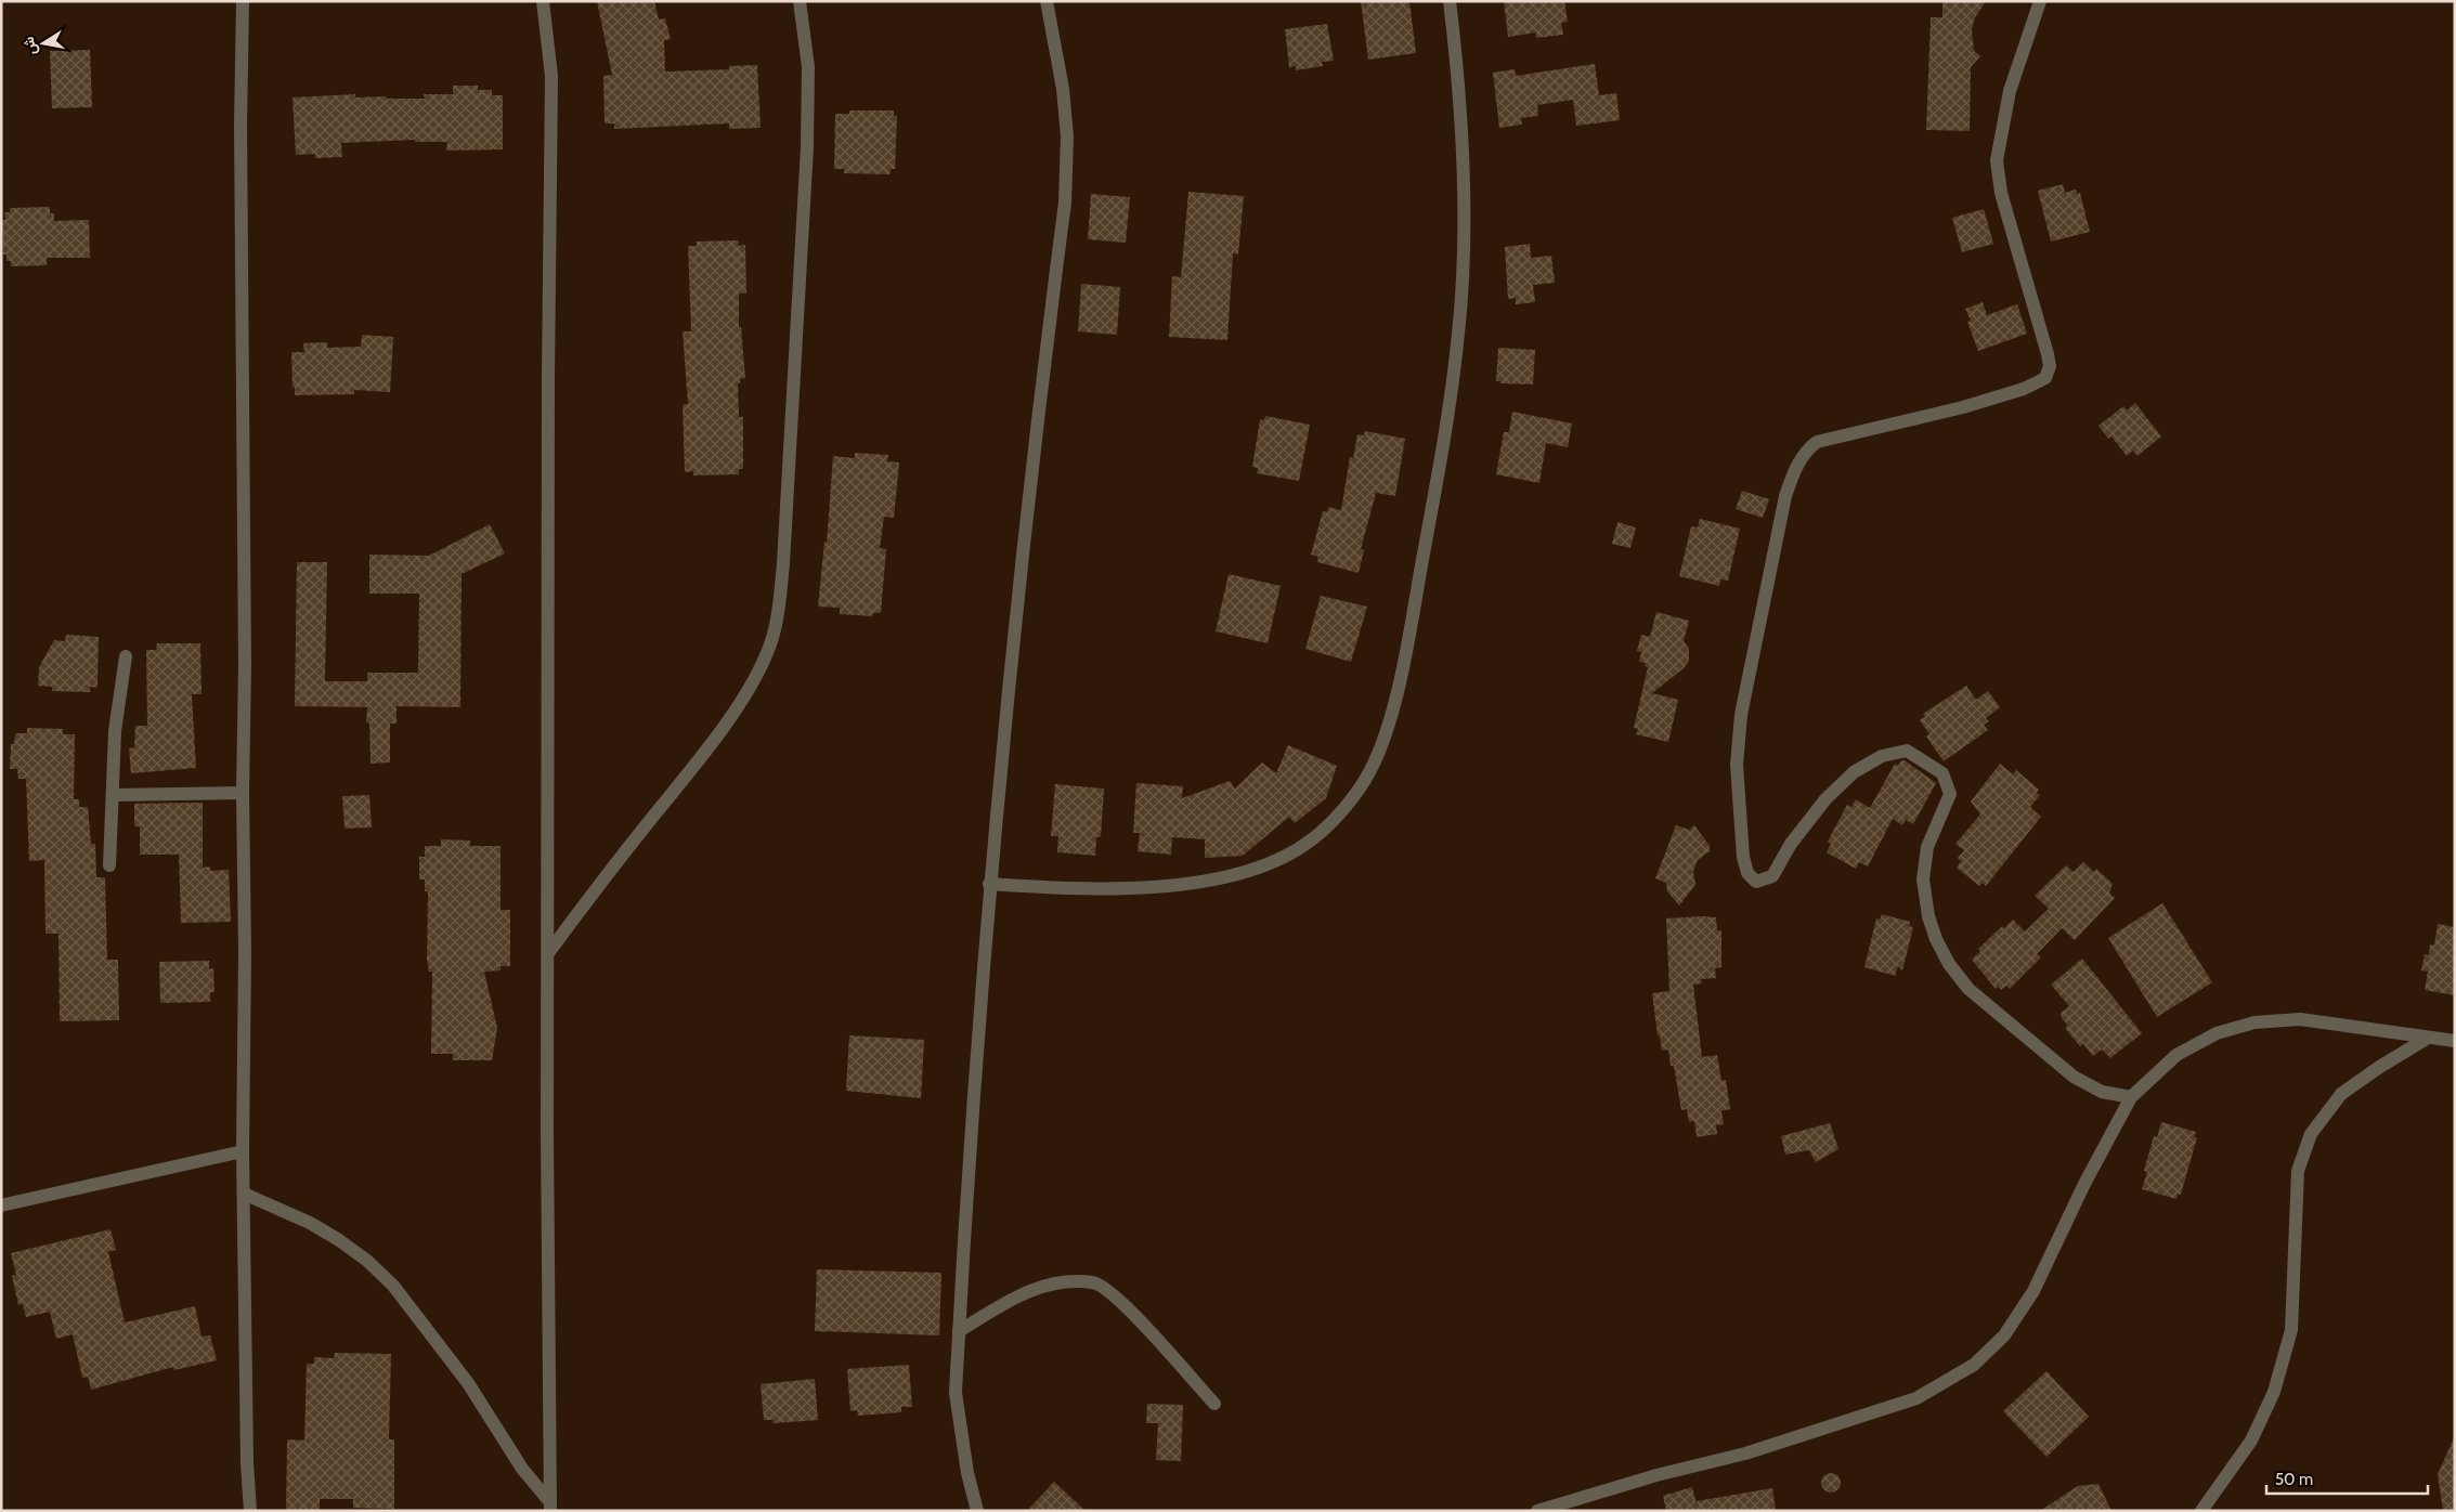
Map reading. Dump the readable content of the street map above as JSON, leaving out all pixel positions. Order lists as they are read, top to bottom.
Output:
{
  "scale_bar": "50 m",
  "north": "left"
}
